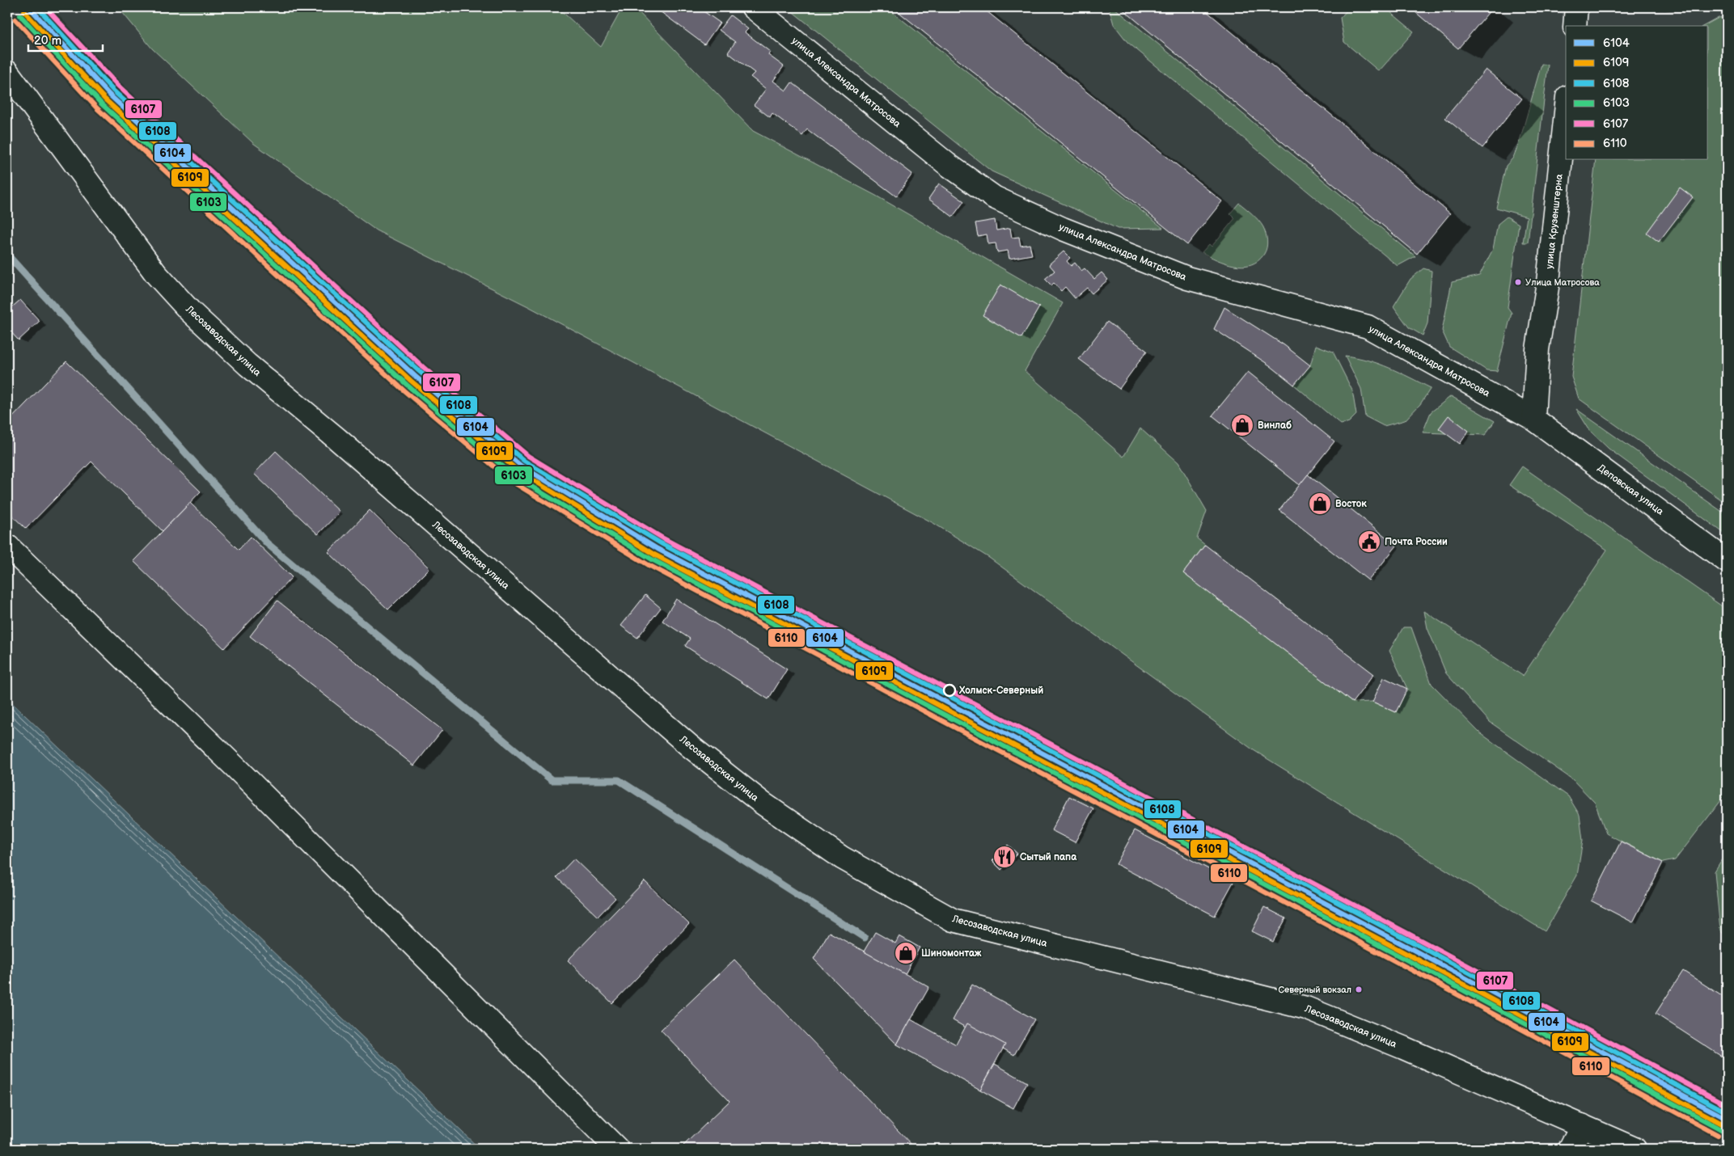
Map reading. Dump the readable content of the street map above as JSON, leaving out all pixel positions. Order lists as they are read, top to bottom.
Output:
{
  "streets": {
    "street": [
      "улица Александра Матросова",
      "улица Крузенштерна",
      "Лесозаводская улица",
      "Деповская улица"
    ]
  },
  "crossings": [
    ["улица Александра Матросова", "улица Крузенштерна"],
    ["улица Александра Матросова", "Деповская улица"],
    ["улица Крузенштерна", "Деповская улица"]
  ],
  "places": {
    "other": ["Улица Матросова", "Холмск-Северный", "Северный вокзал"],
    "shop": ["Винлаб", "Восток", "Шиномонтаж"],
    "public building": ["Почта России"],
    "restaurant": ["Сытый папа"]
  },
  "lines": [
    "transit line 6104",
    "transit line 6108",
    "transit line 6107",
    "transit line 6109",
    "transit line 6103",
    "transit line 6110"
  ],
  "legend": [
    "6104",
    "6109",
    "6108",
    "6103",
    "6107",
    "6110"
  ],
  "scale_bar": "20 m"
}
